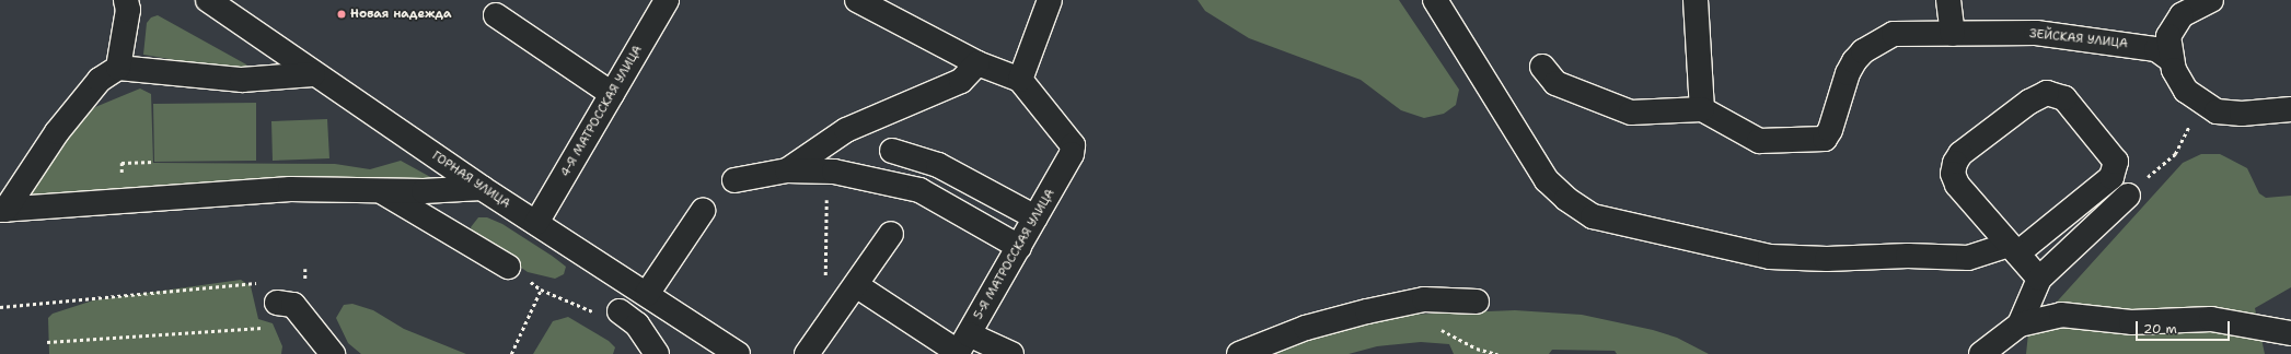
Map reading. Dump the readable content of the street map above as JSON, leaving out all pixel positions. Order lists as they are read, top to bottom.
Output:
{
  "streets": {
    "street": [
      "ЗЕЙСКАЯ УЛИЦА",
      "4-Я МАТРОССКАЯ УЛИЦА",
      "ГОРНАЯ УЛИЦА",
      "5-Я МАТРОССКАЯ УЛИЦА"
    ]
  },
  "crossings": [
    ["4-Я МАТРОССКАЯ УЛИЦА", "ГОРНАЯ УЛИЦА"]
  ],
  "places": ["Новая надежда"],
  "scale_bar": "20 m"
}
